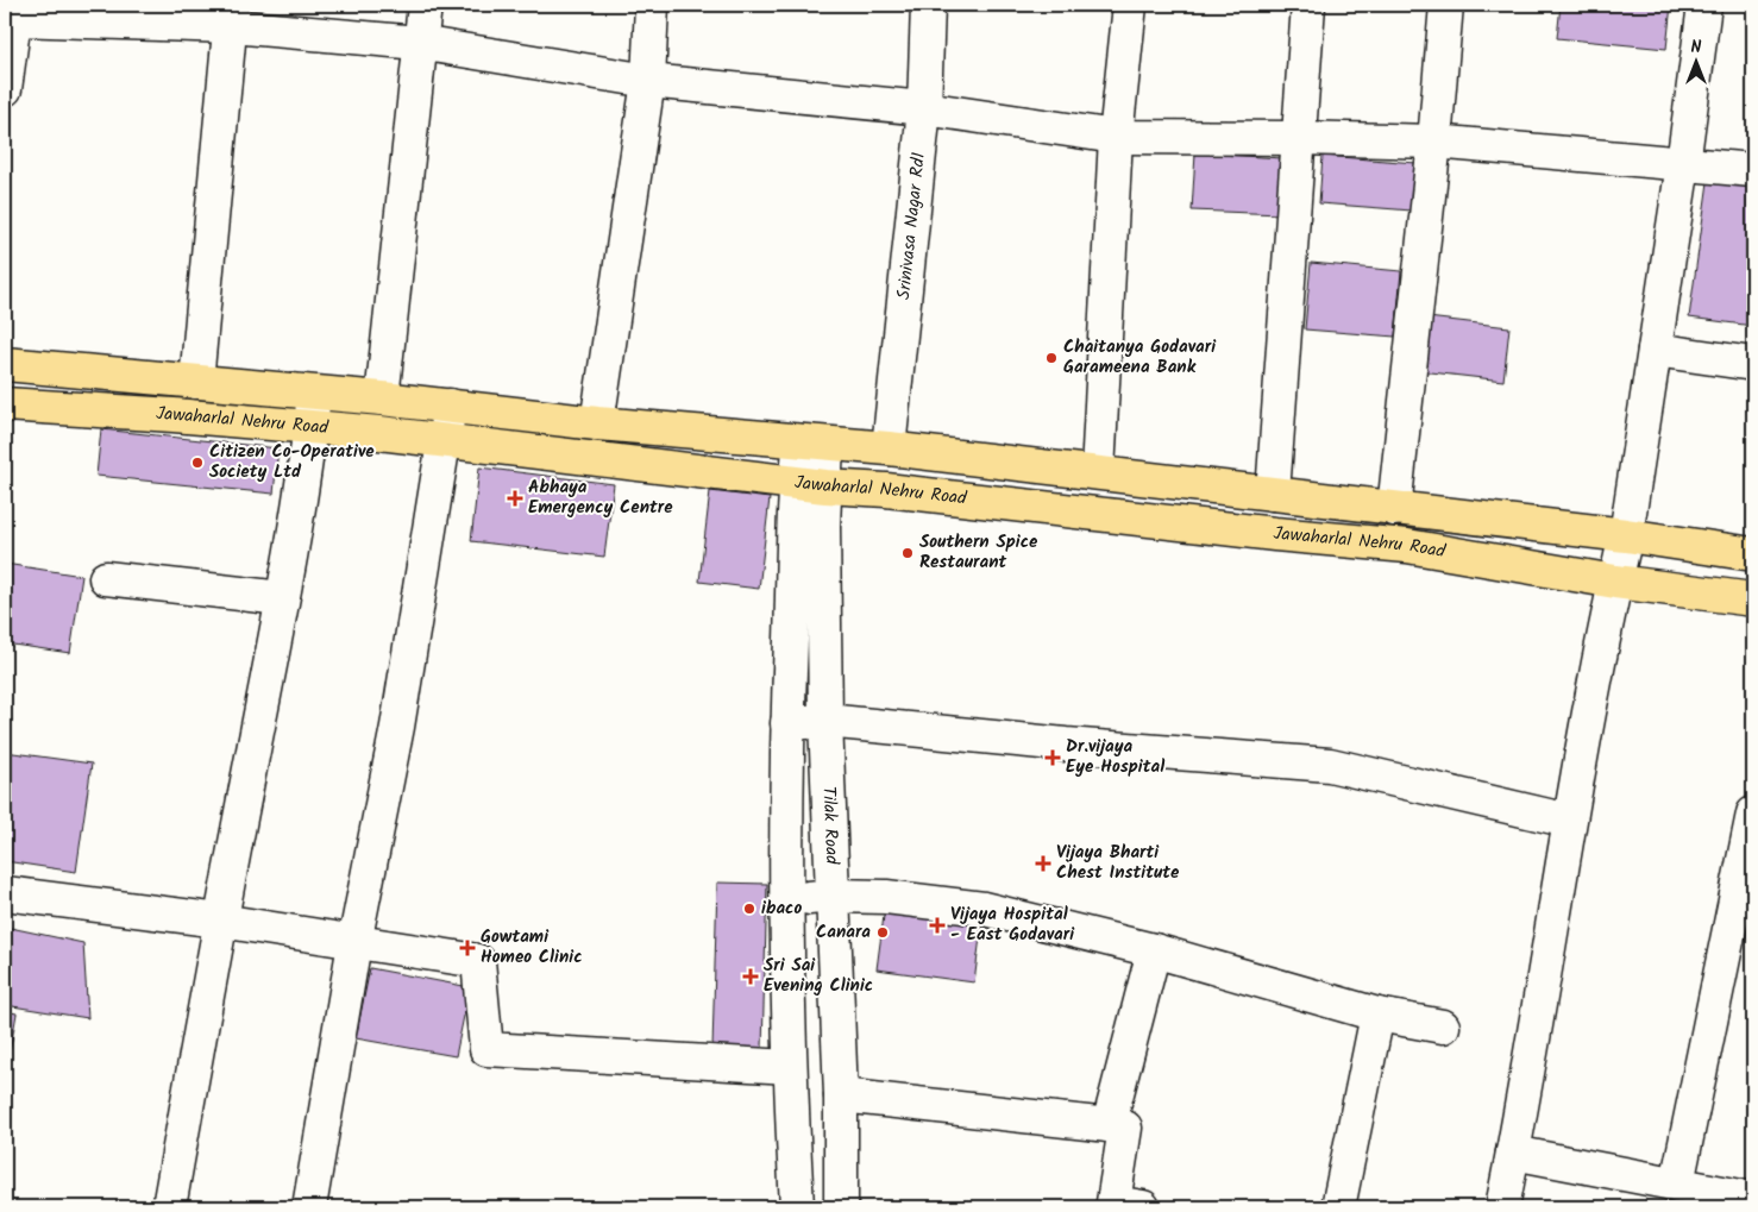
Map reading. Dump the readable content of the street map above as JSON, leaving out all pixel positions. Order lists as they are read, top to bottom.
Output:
{
  "streets": {
    "main road": ["Jawaharlal Nehru Road"],
    "street": ["Srinivasa Nagar Rd1", "Tilak Road"]
  },
  "crossings": [
    ["Srinivasa Nagar Rd1", "Jawaharlal Nehru Road"],
    ["Jawaharlal Nehru Road", "Tilak Road"]
  ],
  "places": {
    "other": [
      "Chaitanya Godavari Garameena Bank",
      "Citizen Co-Operative Society Ltd",
      "Southern Spice Restaurant",
      "ibaco",
      "Canara"
    ],
    "health": [
      "Abhaya Emergency Centre",
      "Dr.vijaya Eye Hospital",
      "Vijaya Bharti Chest Institute",
      "Vijaya Hospital - East Godavari",
      "Gowtami Homeo Clinic",
      "Sri Sai Evening Clinic"
    ]
  },
  "north": "top"
}
